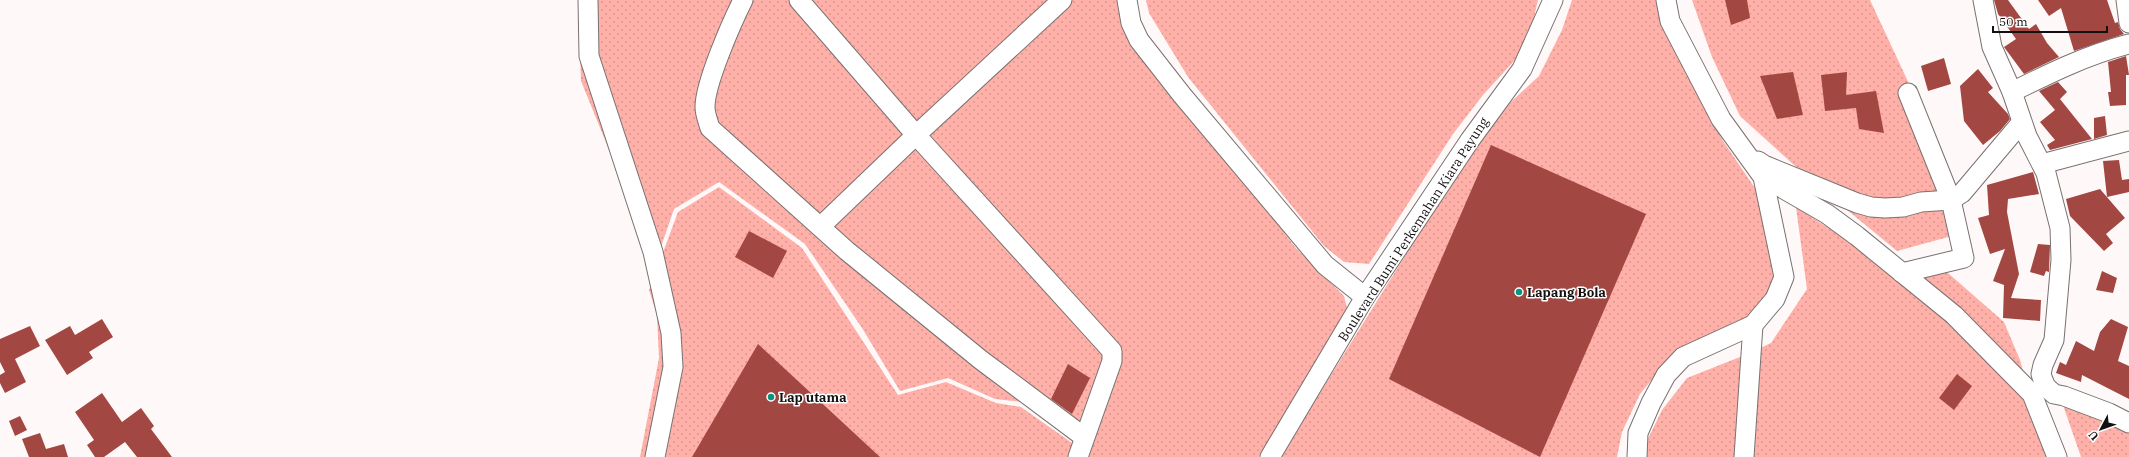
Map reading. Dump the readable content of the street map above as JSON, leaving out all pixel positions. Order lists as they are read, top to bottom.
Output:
{
  "streets": {
    "street": ["Boulevard Bumi Perkemahan Kiara Payung"]
  },
  "places": ["Lapang Bola", "Lap utama"],
  "scale_bar": "50 m",
  "north": "bottom left"
}
